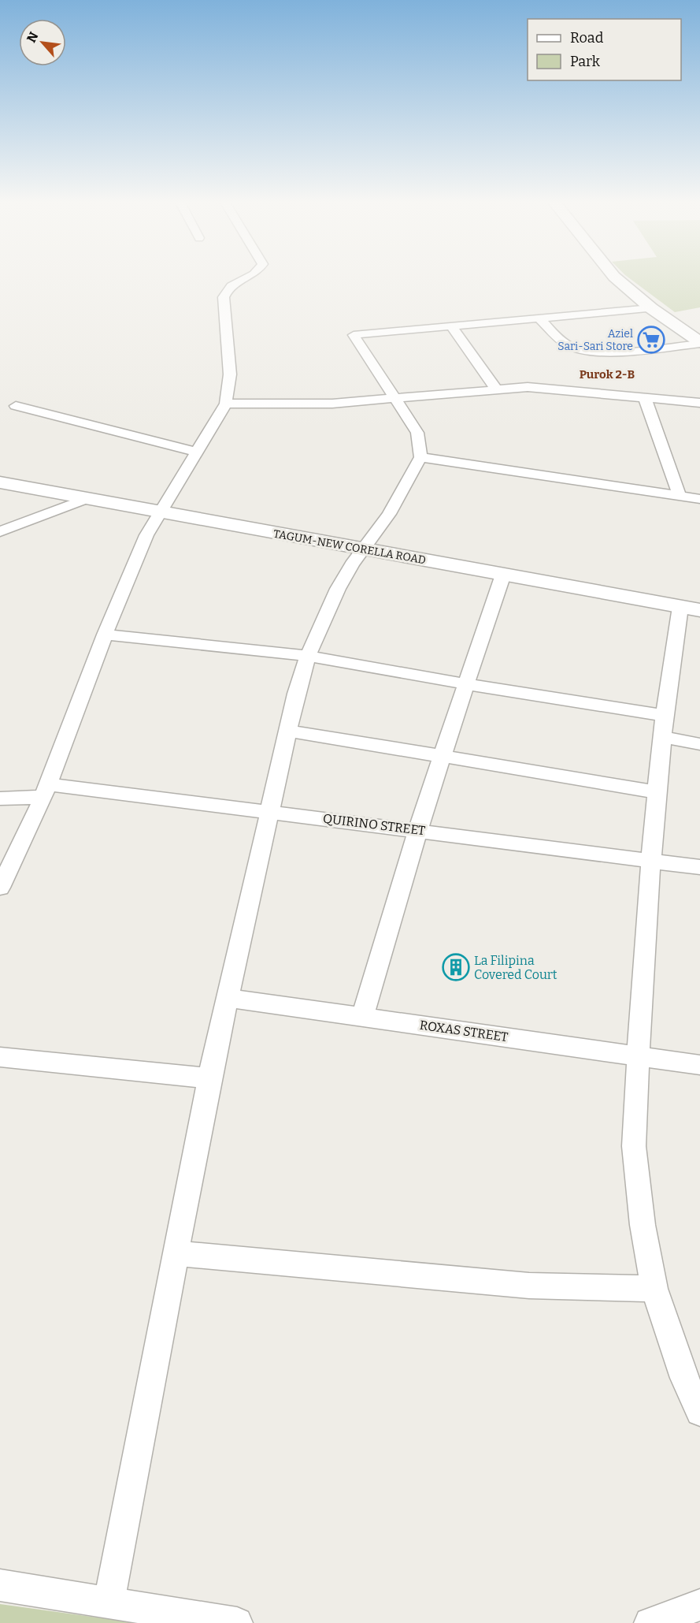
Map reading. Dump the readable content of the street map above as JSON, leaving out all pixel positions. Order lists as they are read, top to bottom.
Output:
{
  "streets": {
    "main road": ["TAGUM-NEW CORELLA ROAD"],
    "street": ["QUIRINO STREET", "ROXAS STREET"]
  },
  "districts": ["Purok 2-B"],
  "places": {
    "supermarket": ["Aziel Sari-Sari Store"],
    "building": ["La Filipina Covered Court"]
  },
  "legend": ["Road", "Park"],
  "north": "top left"
}
